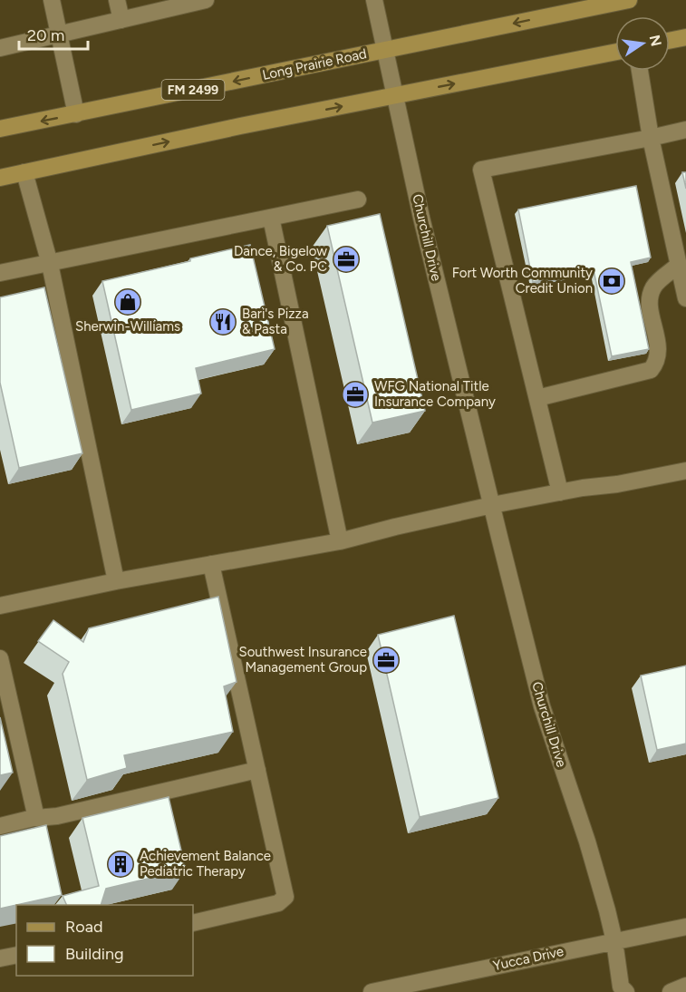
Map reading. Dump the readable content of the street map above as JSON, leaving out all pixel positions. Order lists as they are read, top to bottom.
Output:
{
  "streets": {
    "main road": ["Long Prairie Road", "FM 2499"],
    "street": ["Churchill Drive", "Yucca Drive"]
  },
  "crossings": [
    ["Long Prairie Road", "Churchill Drive"],
    ["Churchill Drive", "Yucca Drive"]
  ],
  "places": {
    "office": ["Dance, Bigelow & Co. PC", "WFG National Title Insurance Company", "Southwest Insurance Management Group"],
    "bank": ["Fort Worth Community Credit Union"],
    "shop": ["Sherwin-Williams"],
    "restaurant": ["Bari's Pizza & Pasta"],
    "building": ["Achievement Balance Pediatric Therapy"]
  },
  "legend": ["Road", "Building"],
  "scale_bar": "20 m",
  "north": "right"
}
